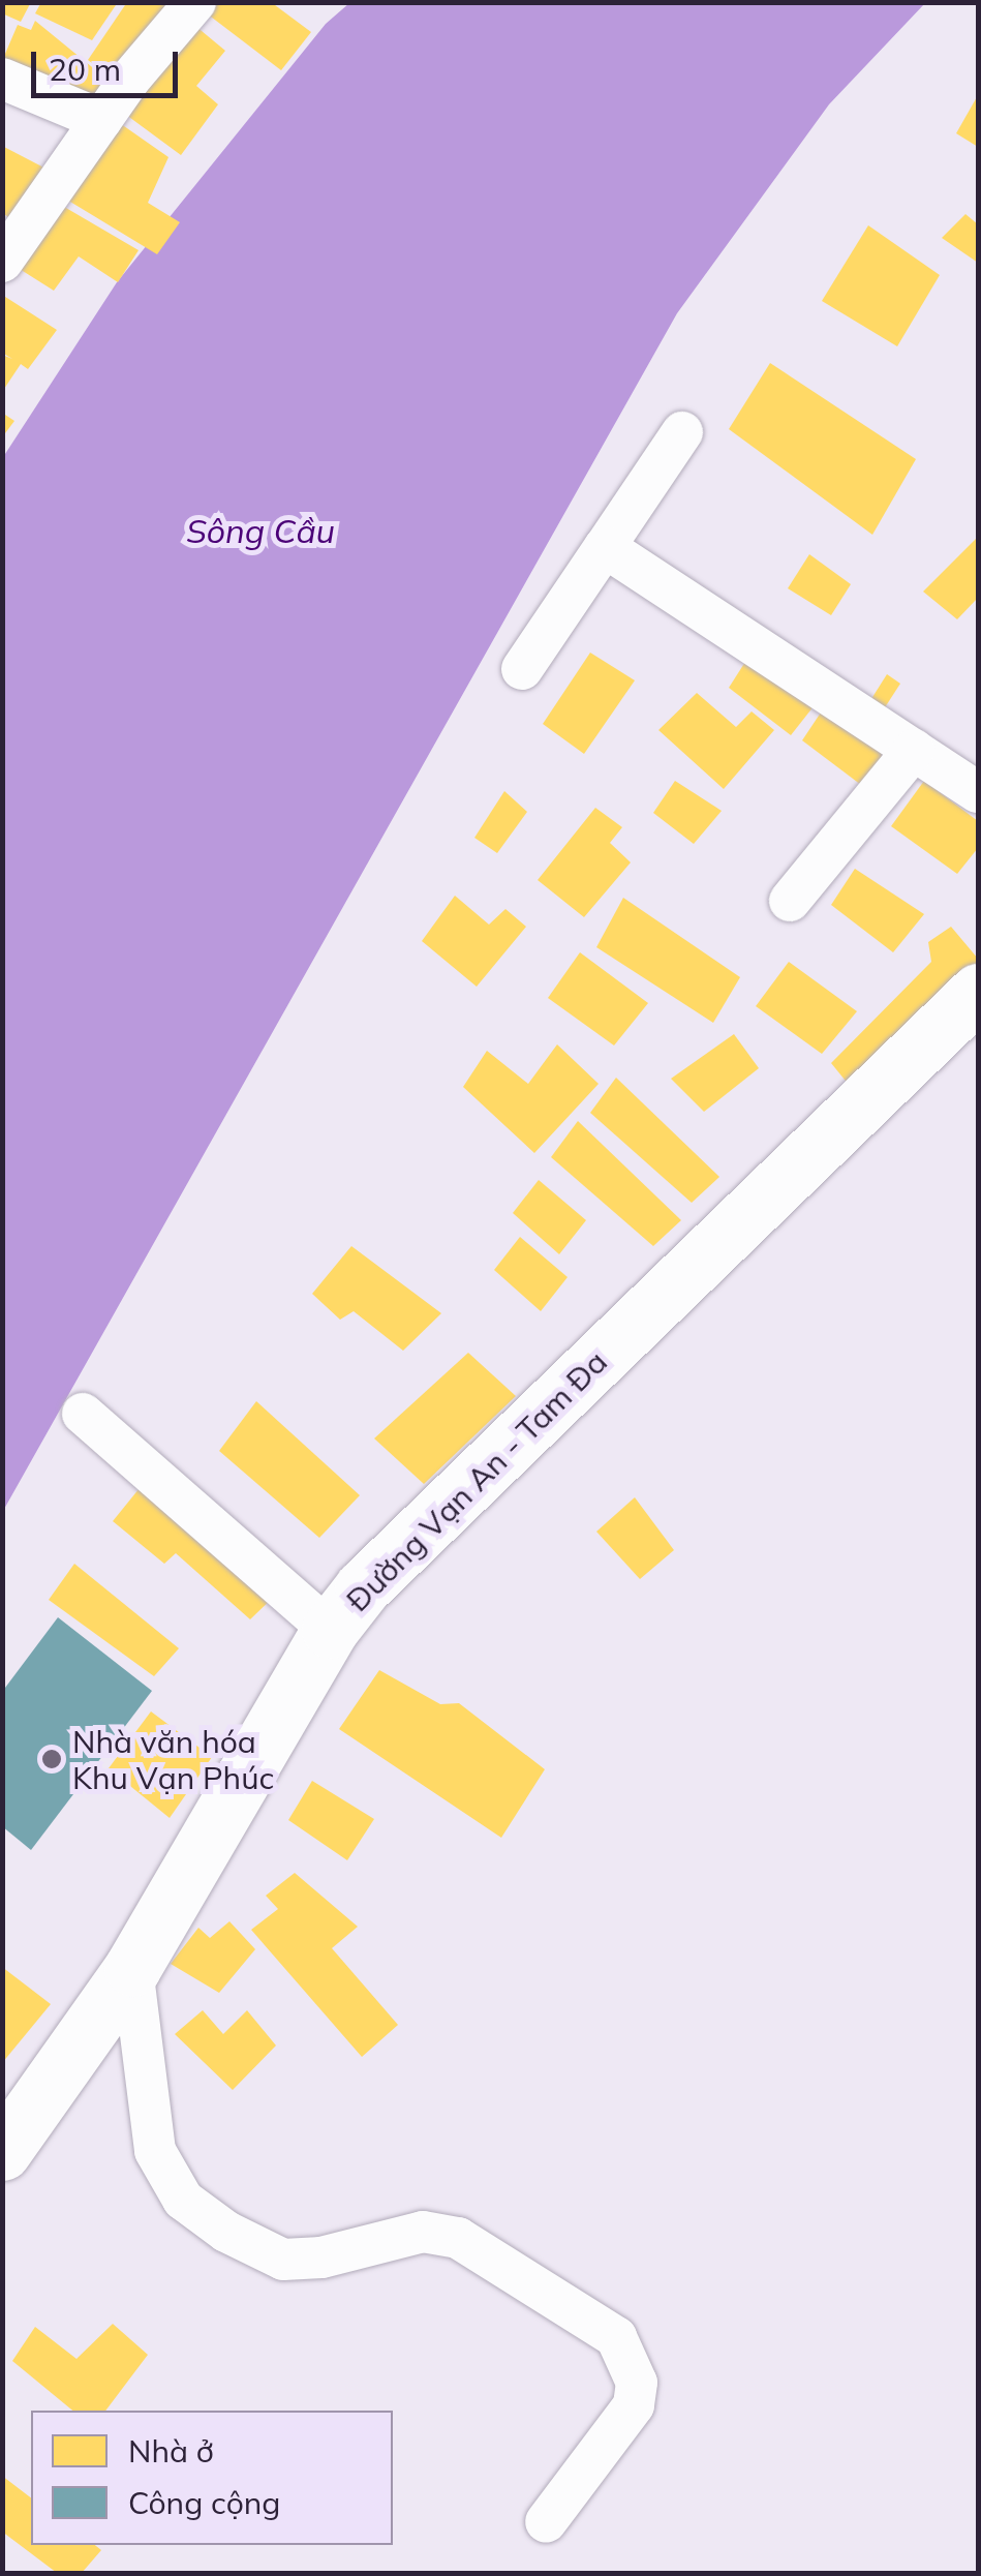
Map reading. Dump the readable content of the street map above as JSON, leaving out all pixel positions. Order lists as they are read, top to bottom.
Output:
{
  "streets": {
    "main road": ["Đường Vạn An - Tam Đa"]
  },
  "water": ["Sông Cầu"],
  "places": ["Nhà văn hóa Khu Vạn Phúc"],
  "legend": ["Nhà ở", "Công cộng"],
  "scale_bar": "20 m"
}
